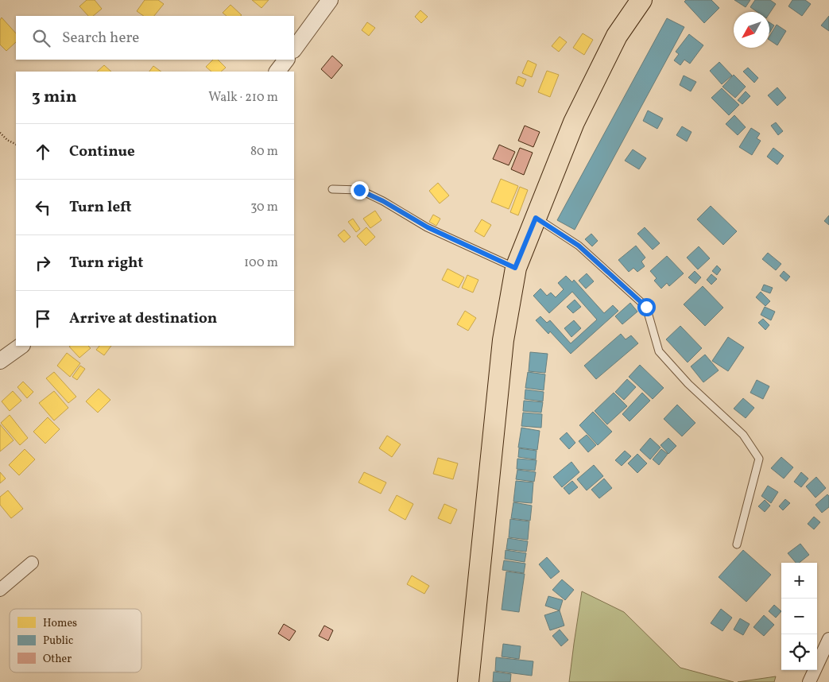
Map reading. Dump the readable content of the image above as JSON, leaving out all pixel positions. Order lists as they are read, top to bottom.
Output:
{
  "legend": ["Homes", "Public", "Other"],
  "north": "bottom left",
  "page": {
    "search": "Search here",
    "heading": ["3 min", "Walk · 210 m"],
    "list": [
      ["Continue", "80 m"],
      ["Turn left", "30 m"],
      ["Turn right", "100 m"],
      "Arrive at destination"
    ],
    "map_buttons": ["+", "−"]
  }
}
